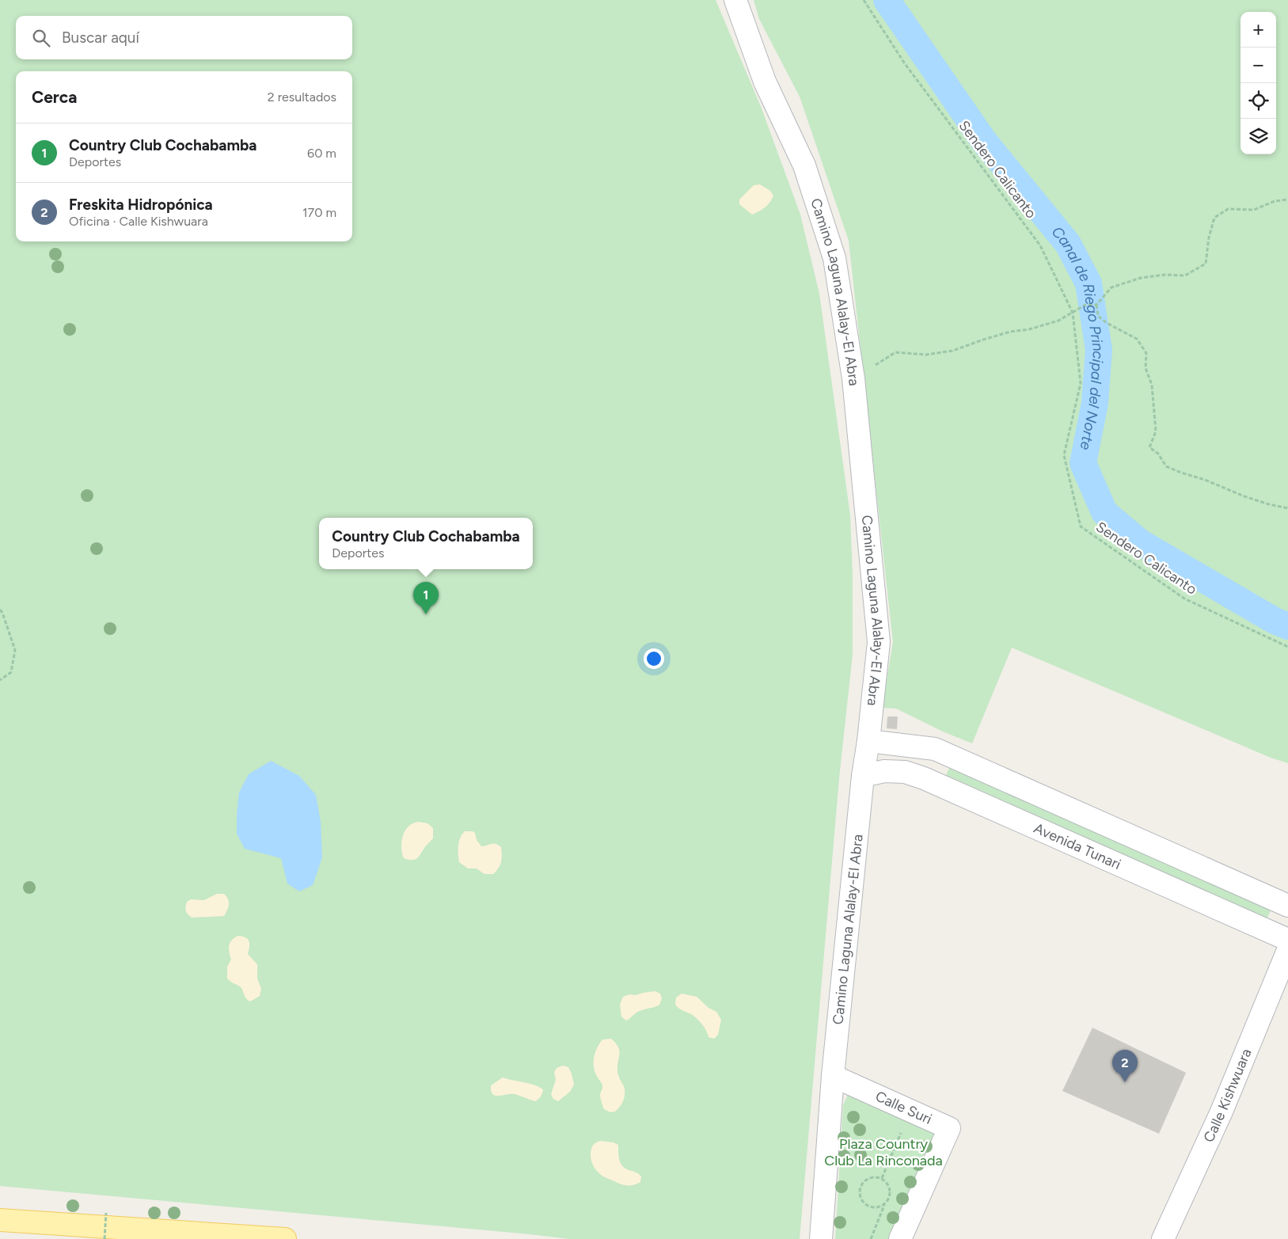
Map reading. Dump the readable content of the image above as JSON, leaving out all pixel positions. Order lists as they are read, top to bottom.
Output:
{
  "streets": {
    "street": [
      "Camino Laguna Alalay-El Abra",
      "Avenida Tunari",
      "Calle Kishwuara",
      "Calle Suri"
    ],
    "path": ["Sendero Calicanto"]
  },
  "crossings": [
    ["Camino Laguna Alalay-El Abra", "Avenida Tunari"],
    ["Camino Laguna Alalay-El Abra", "Calle Suri"]
  ],
  "water": ["Canal de Riego Principal del Norte"],
  "parks": ["Plaza Country Club La Rinconada"],
  "page": {
    "map_buttons": ["+", "−"],
    "search": "Buscar aquí",
    "heading": ["Cerca", "2 resultados"],
    "list": [
      {
        "mark": "1",
        "name": "Country Club Cochabamba",
        "note": "Deportes",
        "value": "60 m"
      },
      {
        "mark": "2",
        "name": "Freskita Hidropónica",
        "note": "Oficina · Calle Kishwuara",
        "value": "170 m"
      }
    ],
    "popup": ["Country Club Cochabamba", "Deportes"],
    "pins": ["1", "2"]
  }
}
